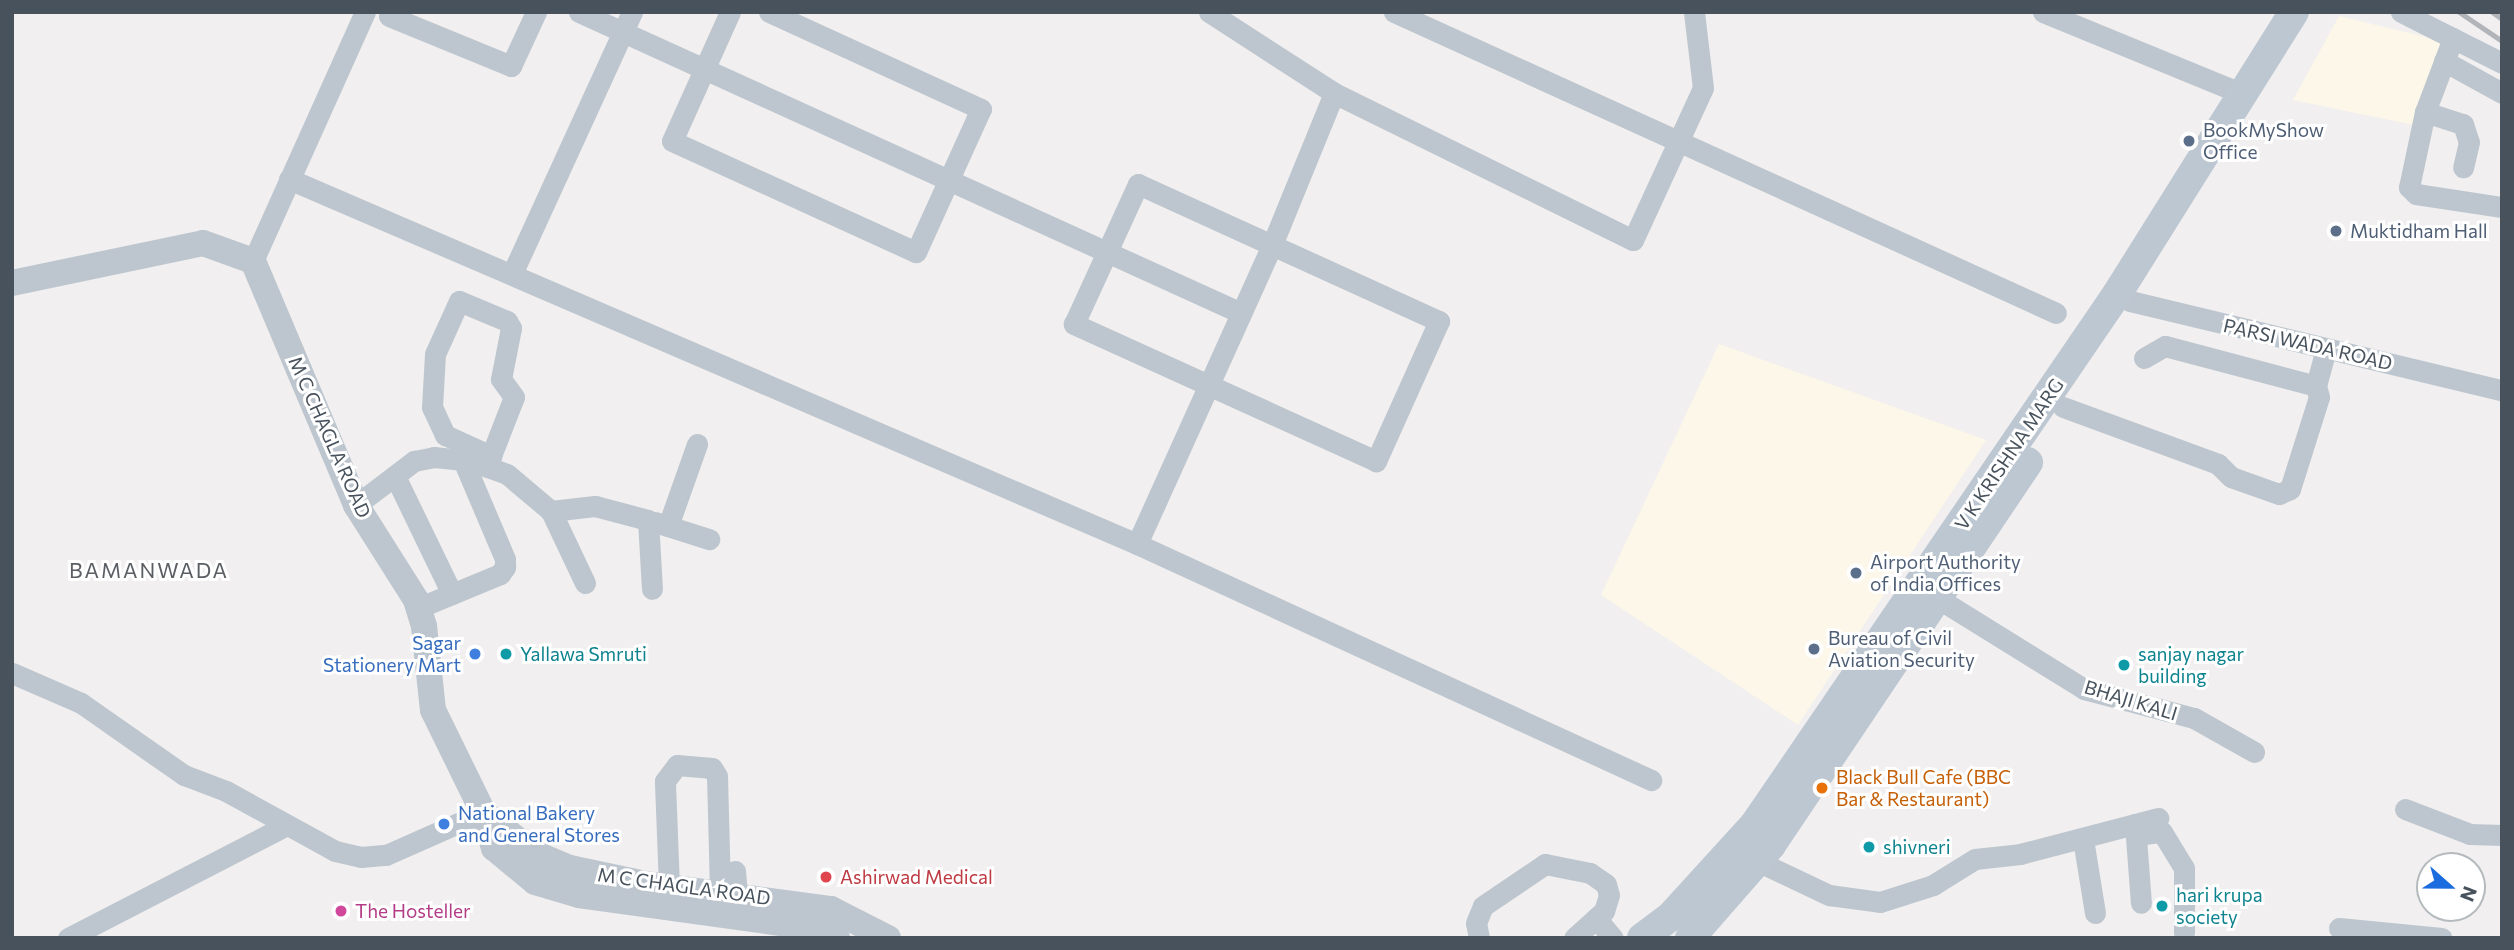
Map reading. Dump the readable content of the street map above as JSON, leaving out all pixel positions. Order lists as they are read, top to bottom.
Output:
{
  "streets": {
    "main road": ["V K KRISHNA MARG"],
    "street": ["PARSI WADA ROAD", "M C CHAGLA ROAD", "BHAJI KALI"]
  },
  "crossings": [
    ["PARSI WADA ROAD", "V K KRISHNA MARG"],
    ["V K KRISHNA MARG", "BHAJI KALI"]
  ],
  "districts": ["BAMANWADA"],
  "places": [
    "BookMyShow Office",
    "Muktidham Hall",
    "Airport Authority of India Offices",
    "Bureau of Civil Aviation Security",
    "Sagar Stationery Mart",
    "Yallawa Smruti",
    "sanjay nagar building",
    "Black Bull Cafe (BBC Bar & Restaurant)",
    "National Bakery and General Stores",
    "shivneri",
    "Ashirwad Medical",
    "hari krupa society",
    "The Hosteller"
  ],
  "north": "right"
}
